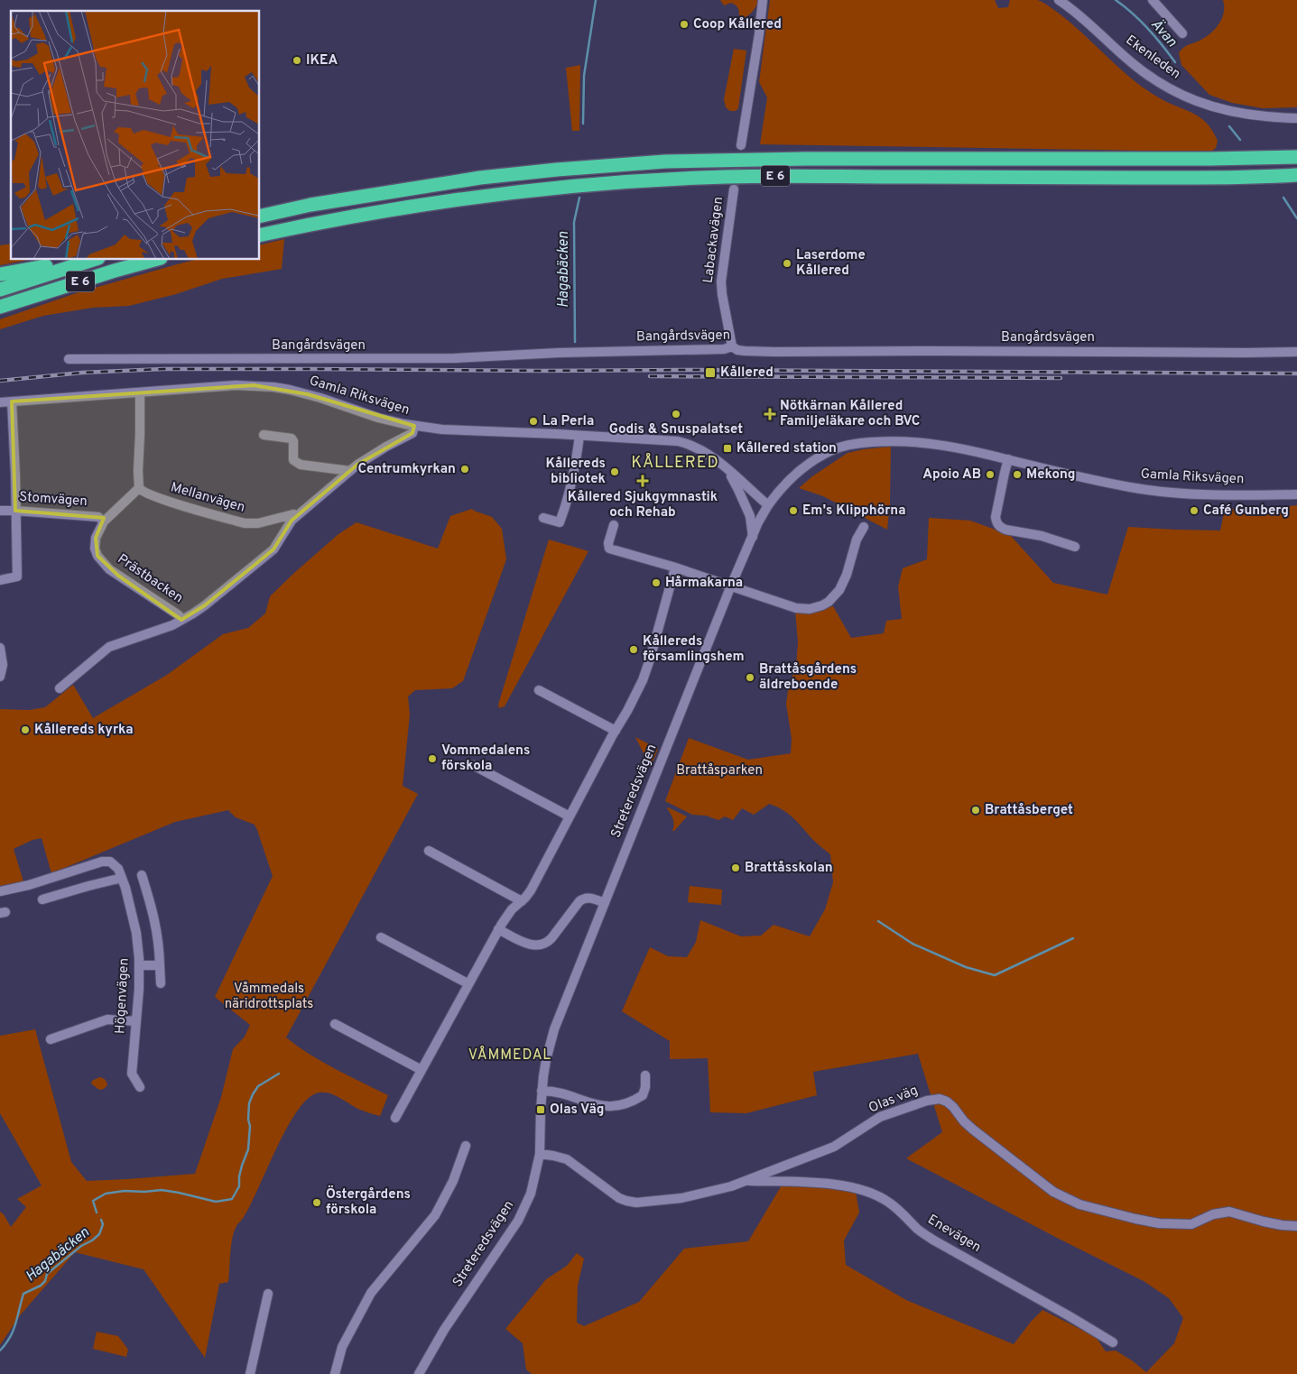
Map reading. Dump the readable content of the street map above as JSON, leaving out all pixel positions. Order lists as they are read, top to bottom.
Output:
{
  "streets": {
    "highway": ["E 6"],
    "street": [
      "Ekenleden",
      "Labackavägen",
      "Bangårdsvägen",
      "Gamla Riksvägen",
      "Mellanvägen",
      "Stomvägen",
      "Prästbacken",
      "Streteredsvägen",
      "Högenvägen",
      "Olas väg",
      "Enevägen"
    ]
  },
  "crossings": [
    ["Labackavägen", "Bangårdsvägen"],
    ["Gamla Riksvägen", "Streteredsvägen"],
    ["Mellanvägen", "Prästbacken"],
    ["Stomvägen", "Prästbacken"],
    ["Streteredsvägen", "Olas väg"],
    ["Olas väg", "Enevägen"]
  ],
  "districts": ["KÅLLERED", "VÅMMEDAL"],
  "water": ["Ävan", "Hagabäcken"],
  "parks": ["Brattåsparken", "Våmmedals näridrottsplats"],
  "places": {
    "other": [
      "Coop Kållered",
      "IKEA",
      "Laserdome Kållered",
      "Godis & Snuspalatset",
      "La Perla",
      "Centrumkyrkan",
      "Kållereds bibliotek",
      "Apoio AB",
      "Mekong",
      "Em's Klipphörna",
      "Café Gunberg",
      "Hårmakarna",
      "Kållereds församlingshem",
      "Brattåsgårdens äldreboende",
      "Kållereds kyrka",
      "Vommedalens förskola",
      "Brattåsberget",
      "Brattåsskolan",
      "Östergårdens förskola"
    ],
    "transit": ["Kållered", "Kållered station", "Olas Väg"],
    "health": ["Nötkärnan Kållered Familjeläkare och BVC", "Kållered Sjukgymnastik och Rehab"]
  }
}
